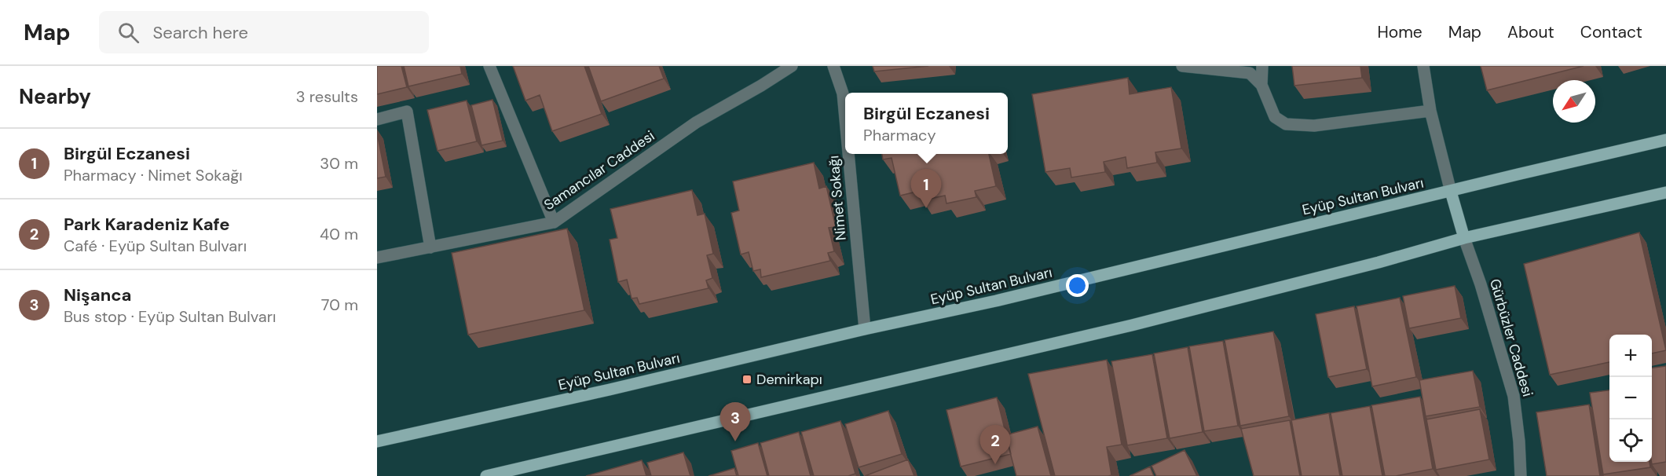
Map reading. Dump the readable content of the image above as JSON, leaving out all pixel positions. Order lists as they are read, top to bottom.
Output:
{
  "streets": {
    "main road": ["Eyüp Sultan Bulvarı"],
    "street": ["Samancılar Caddesi", "Nimet Sokağı", "Gürbüzler Caddesi"]
  },
  "crossings": [
    ["Eyüp Sultan Bulvarı", "Nimet Sokağı"]
  ],
  "places": {
    "transit": ["Demirkapı"]
  },
  "north": "bottom left",
  "page": {
    "header": "Map",
    "search": "Search here",
    "nav": [
      "Home",
      "Map",
      "About",
      "Contact"
    ],
    "heading": ["Nearby", "3 results"],
    "popup": ["Birgül Eczanesi", "Pharmacy"],
    "list": [
      {
        "mark": "1",
        "name": "Birgül Eczanesi",
        "note": "Pharmacy · Nimet Sokağı",
        "value": "30 m"
      },
      {
        "mark": "2",
        "name": "Park Karadeniz Kafe",
        "note": "Café · Eyüp Sultan Bulvarı",
        "value": "40 m"
      },
      {
        "mark": "3",
        "name": "Nişanca",
        "note": "Bus stop · Eyüp Sultan Bulvarı",
        "value": "70 m"
      }
    ],
    "pins": ["1", "3", "2"],
    "map_buttons": ["+", "−"]
  }
}
